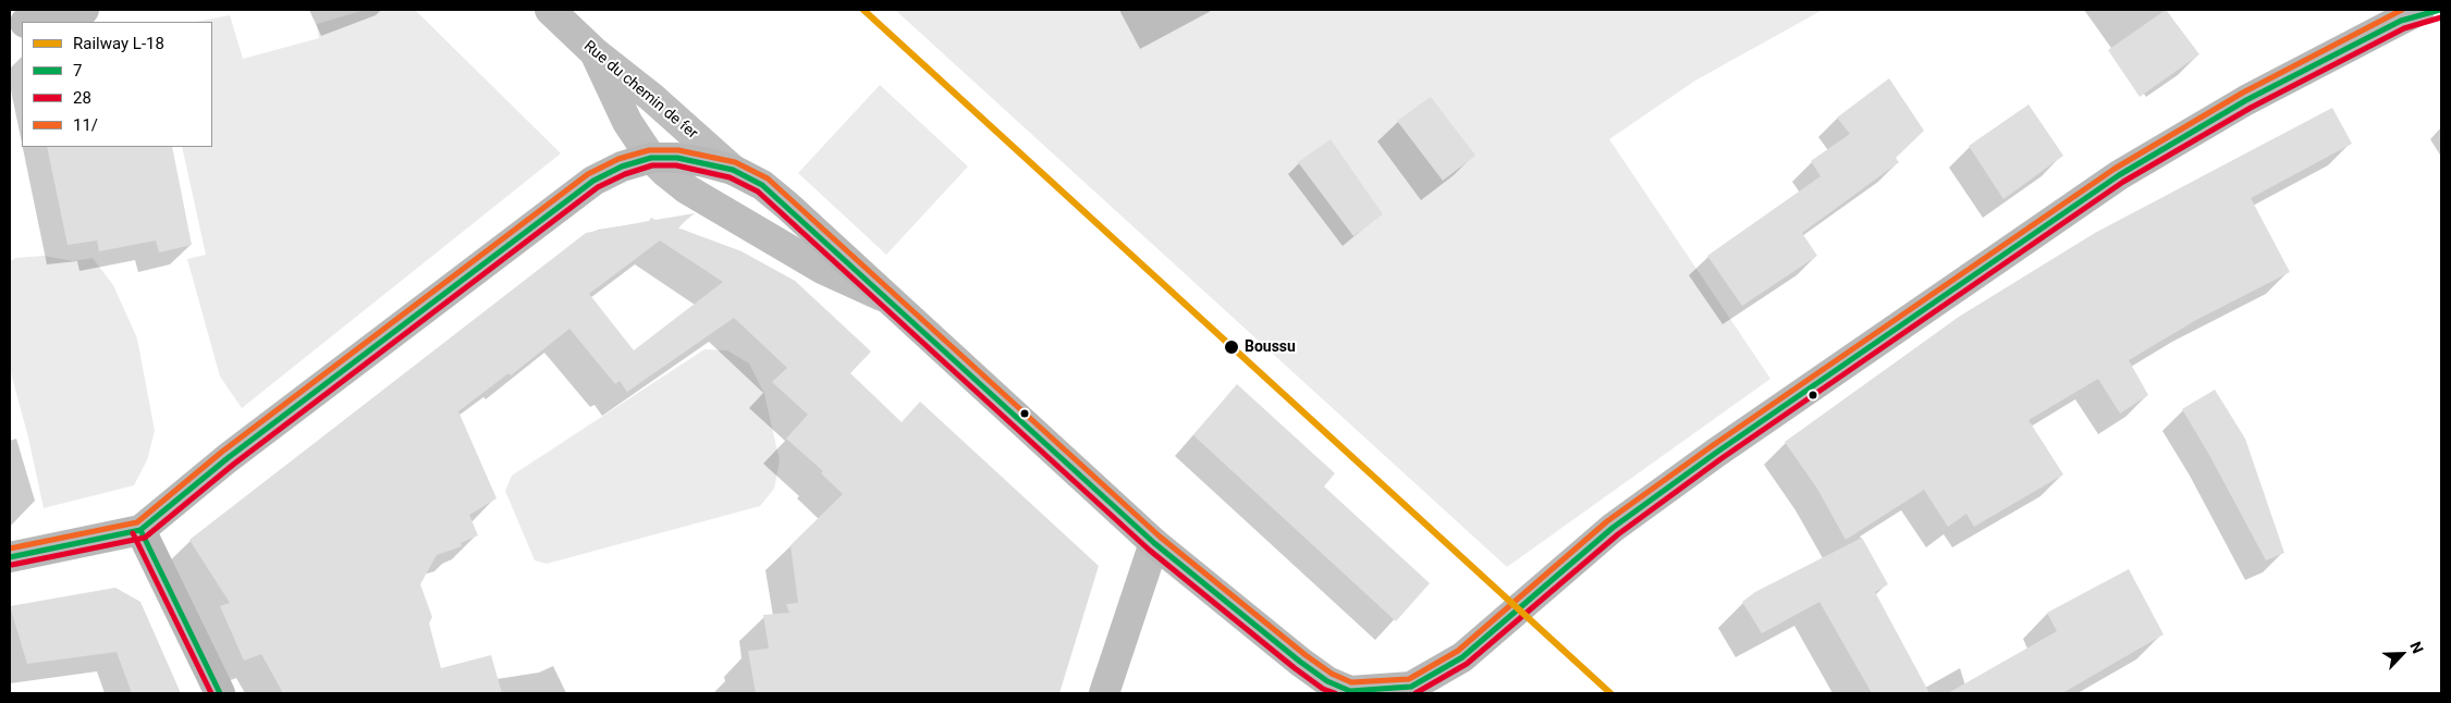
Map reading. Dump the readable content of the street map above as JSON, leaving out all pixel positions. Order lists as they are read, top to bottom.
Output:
{
  "streets": {
    "street": ["Rue du chemin de fer"]
  },
  "places": ["Boussu"],
  "lines": [
    "rail line L-18",
    "transit line 7",
    "transit line 11/",
    "transit line 28"
  ],
  "legend": [
    "Railway L-18",
    "7",
    "28",
    "11/"
  ],
  "north": "top right"
}
